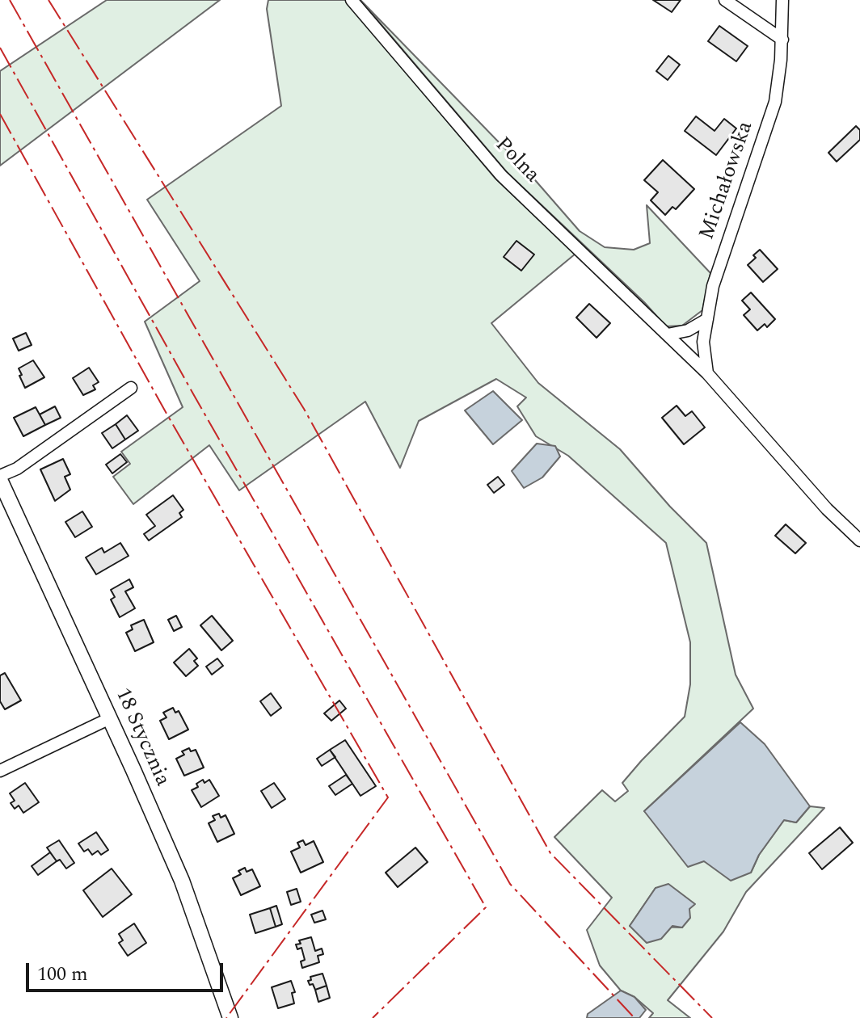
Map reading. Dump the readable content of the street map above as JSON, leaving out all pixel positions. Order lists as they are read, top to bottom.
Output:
{
  "streets": {
    "street": ["Polna", "Michałowska", "18 Stycznia"]
  },
  "crossings": [
    ["Polna", "Michałowska"]
  ],
  "scale_bar": "100 m"
}
